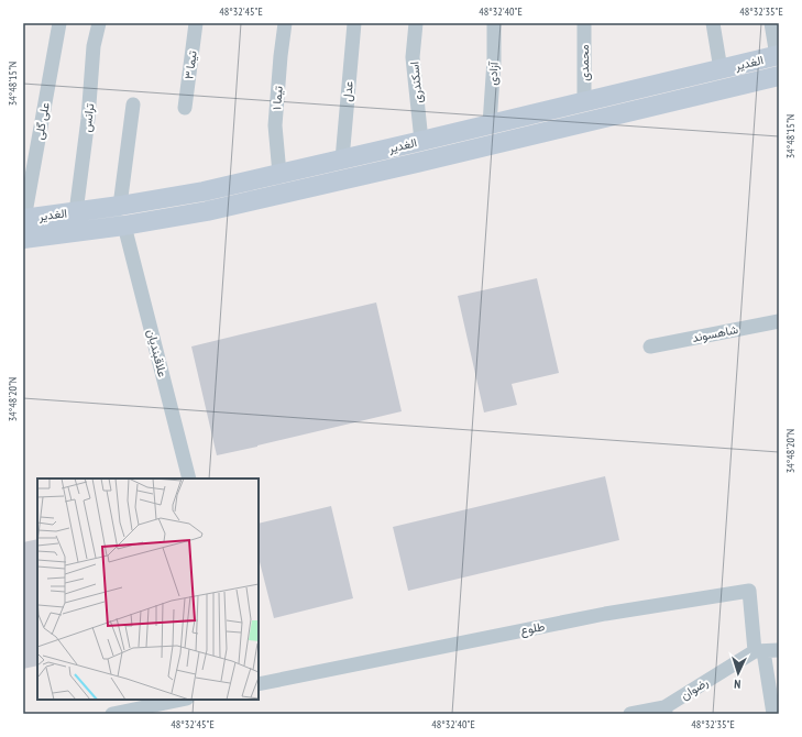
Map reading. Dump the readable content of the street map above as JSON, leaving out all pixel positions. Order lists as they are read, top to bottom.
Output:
{
  "streets": {
    "main road": ["الغدیر"],
    "street": [
      "محمدی",
      "تیما ۳",
      "آزادی",
      "اسکندری",
      "عدل",
      "تیما ۱",
      "ترانس",
      "علی گلی",
      "شاهسوند",
      "علاقبندیان",
      "طلوع",
      "رضوان"
    ]
  },
  "crossings": [
    ["محمدی", "الغدیر"],
    ["الغدیر", "آزادی"],
    ["الغدیر", "اسکندری"],
    ["الغدیر", "عدل"],
    ["الغدیر", "تیما ۱"],
    ["الغدیر", "ترانس"],
    ["الغدیر", "علی گلی"],
    ["الغدیر", "علاقبندیان"],
    ["طلوع", "رضوان"]
  ],
  "north": "bottom",
  "coordinates": [
    "48°32'45\"E",
    "48°32'40\"E",
    "48°32'35\"E",
    "34°48'15\"N",
    "34°48'20\"N"
  ]
}
